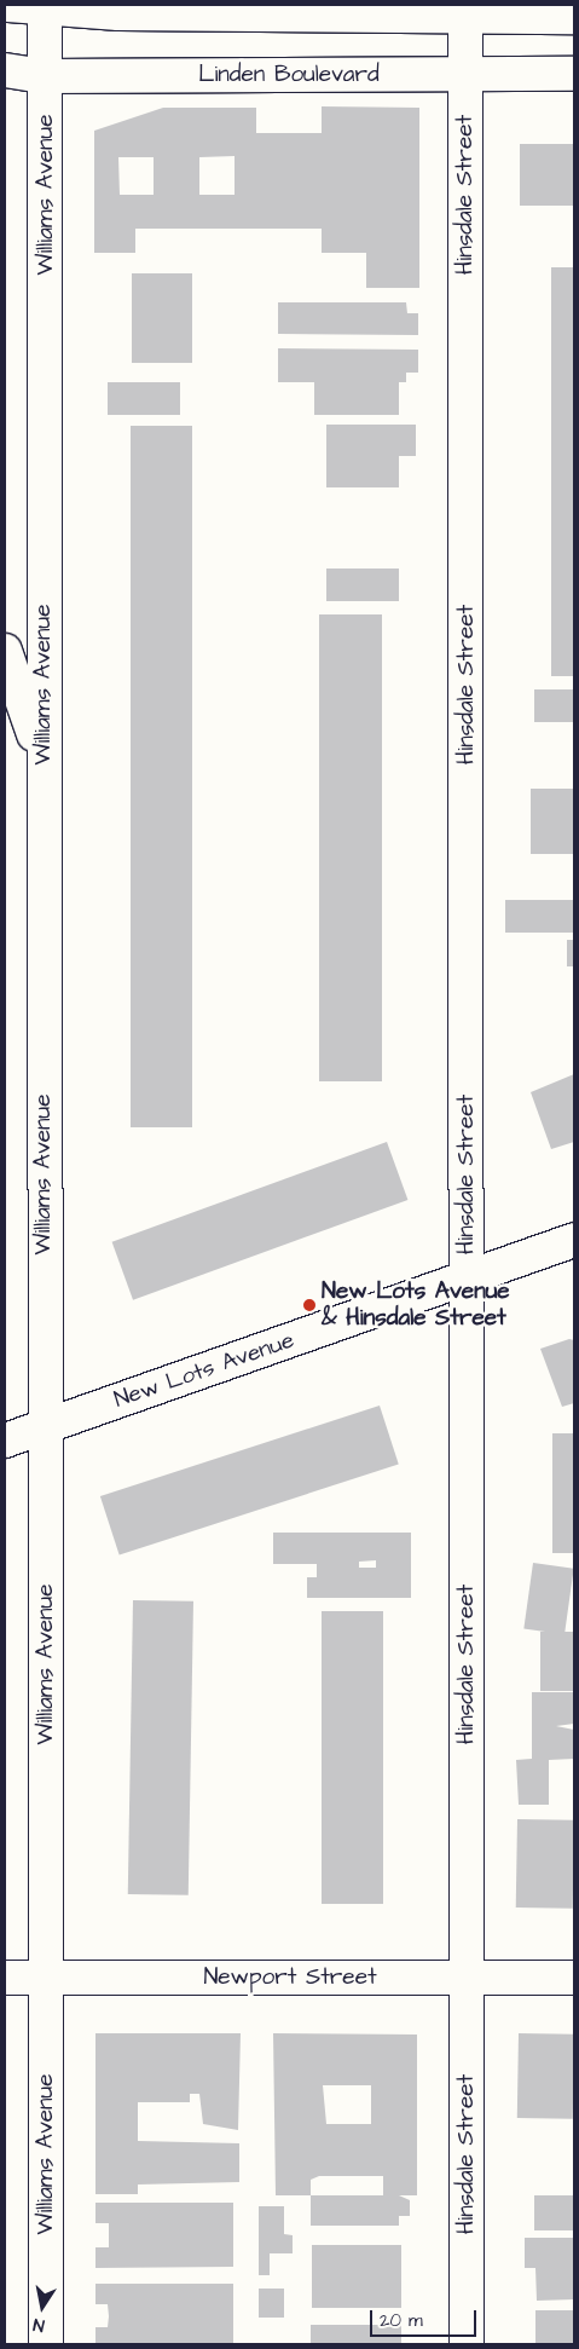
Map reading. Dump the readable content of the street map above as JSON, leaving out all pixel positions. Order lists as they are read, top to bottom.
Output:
{
  "streets": {
    "main road": [
      "Linden Boulevard",
      "Williams Avenue",
      "Hinsdale Street",
      "New Lots Avenue",
      "Newport Street"
    ]
  },
  "crossings": [
    ["Linden Boulevard", "Williams Avenue"],
    ["Linden Boulevard", "Hinsdale Street"],
    ["Williams Avenue", "New Lots Avenue"],
    ["Williams Avenue", "Newport Street"],
    ["Hinsdale Street", "New Lots Avenue"],
    ["Hinsdale Street", "Newport Street"]
  ],
  "places": ["New Lots Avenue & Hinsdale Street"],
  "scale_bar": "20 m",
  "north": "bottom"
}
